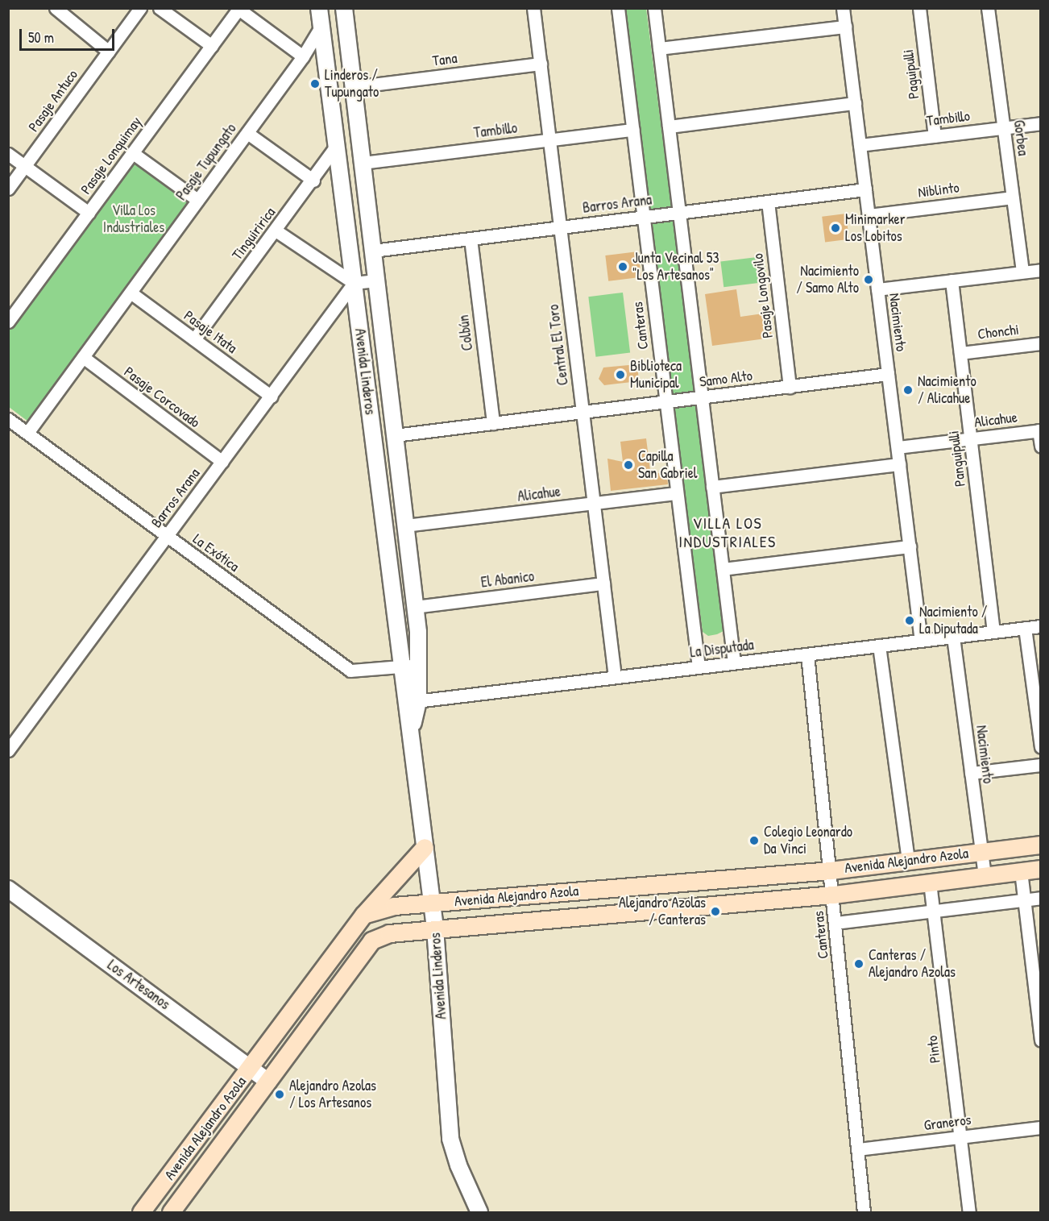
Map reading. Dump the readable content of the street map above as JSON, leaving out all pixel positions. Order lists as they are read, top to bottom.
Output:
{
  "streets": {
    "main road": ["Avenida Alejandro Azola"],
    "street": [
      "Tana",
      "Paguipulli",
      "Pasaje Antuco",
      "Tambillo",
      "Gorbea",
      "Pasaje Lonquimay",
      "Pasaje Tupungato",
      "Niblinto",
      "Barros Arana",
      "Tinguiririca",
      "Pasaje Longovilo",
      "Nacimiento",
      "Canteras",
      "Pasaje Itata",
      "Chonchi",
      "Colbún",
      "Central El Toro",
      "Avenida Linderos",
      "Samo Alto",
      "Pasaje Corcovado",
      "Alicahue",
      "Panguipulli",
      "La Exótica",
      "El Abanico",
      "La Disputada",
      "Los Artesanos",
      "Pinto",
      "Graneros"
    ]
  },
  "crossings": [
    ["Tana", "Central El Toro"],
    ["Tana", "Avenida Linderos"],
    ["Paguipulli", "Tambillo"],
    ["Tambillo", "Gorbea"],
    ["Tambillo", "Nacimiento"],
    ["Tambillo", "Canteras"],
    ["Tambillo", "Central El Toro"],
    ["Tambillo", "Avenida Linderos"],
    ["Gorbea", "Niblinto"],
    ["Pasaje Tupungato", "Pasaje Itata"],
    ["Pasaje Tupungato", "Avenida Linderos"],
    ["Pasaje Tupungato", "Pasaje Corcovado"],
    ["Pasaje Tupungato", "La Exótica"],
    ["Niblinto", "Nacimiento"],
    ["Barros Arana", "Pasaje Longovilo"],
    ["Barros Arana", "Nacimiento"],
    ["Barros Arana", "Canteras"],
    ["Barros Arana", "Pasaje Itata"],
    ["Barros Arana", "Colbún"],
    ["Barros Arana", "Central El Toro"],
    ["Barros Arana", "Avenida Linderos"],
    ["Barros Arana", "Pasaje Corcovado"],
    ["Barros Arana", "La Exótica"],
    ["Tinguiririca", "Pasaje Itata"],
    ["Tinguiririca", "Avenida Linderos"],
    ["Pasaje Longovilo", "Samo Alto"],
    ["Nacimiento", "Samo Alto"],
    ["Nacimiento", "Alicahue"],
    ["Nacimiento", "La Disputada"],
    ["Nacimiento", "Avenida Alejandro Azola"],
    ["Canteras", "Samo Alto"],
    ["Canteras", "Alicahue"],
    ["Canteras", "La Disputada"],
    ["Canteras", "Avenida Alejandro Azola"],
    ["Canteras", "Graneros"],
    ["Chonchi", "Panguipulli"],
    ["Colbún", "Samo Alto"],
    ["Central El Toro", "Samo Alto"],
    ["Central El Toro", "Alicahue"],
    ["Central El Toro", "El Abanico"],
    ["Central El Toro", "La Disputada"],
    ["Avenida Linderos", "Samo Alto"],
    ["Avenida Linderos", "Alicahue"],
    ["Avenida Linderos", "La Exótica"],
    ["Avenida Linderos", "El Abanico"],
    ["Avenida Linderos", "La Disputada"],
    ["Avenida Linderos", "Avenida Alejandro Azola"],
    ["Alicahue", "Panguipulli"],
    ["Panguipulli", "La Disputada"],
    ["Avenida Alejandro Azola", "Los Artesanos"],
    ["Avenida Alejandro Azola", "Pinto"],
    ["Pinto", "Graneros"]
  ],
  "districts": ["VILLA LOS INDUSTRIALES"],
  "parks": ["Villa Los Industriales"],
  "places": [
    "Linderos / Tupungato",
    "Minimarker Los Lobitos",
    "Junta Vecinal 53 \"Los Artesanos\"",
    "Nacimiento / Samo Alto",
    "Biblioteca Municipal",
    "Nacimiento / Alicahue",
    "Capilla San Gabriel",
    "Nacimiento / La Diputada",
    "Colegio Leonardo Da Vinci",
    "Alejandro Azolas / Canteras",
    "Canteras / Alejandro Azolas",
    "Alejandro Azolas / Los Artesanos"
  ],
  "scale_bar": "50 m"
}
